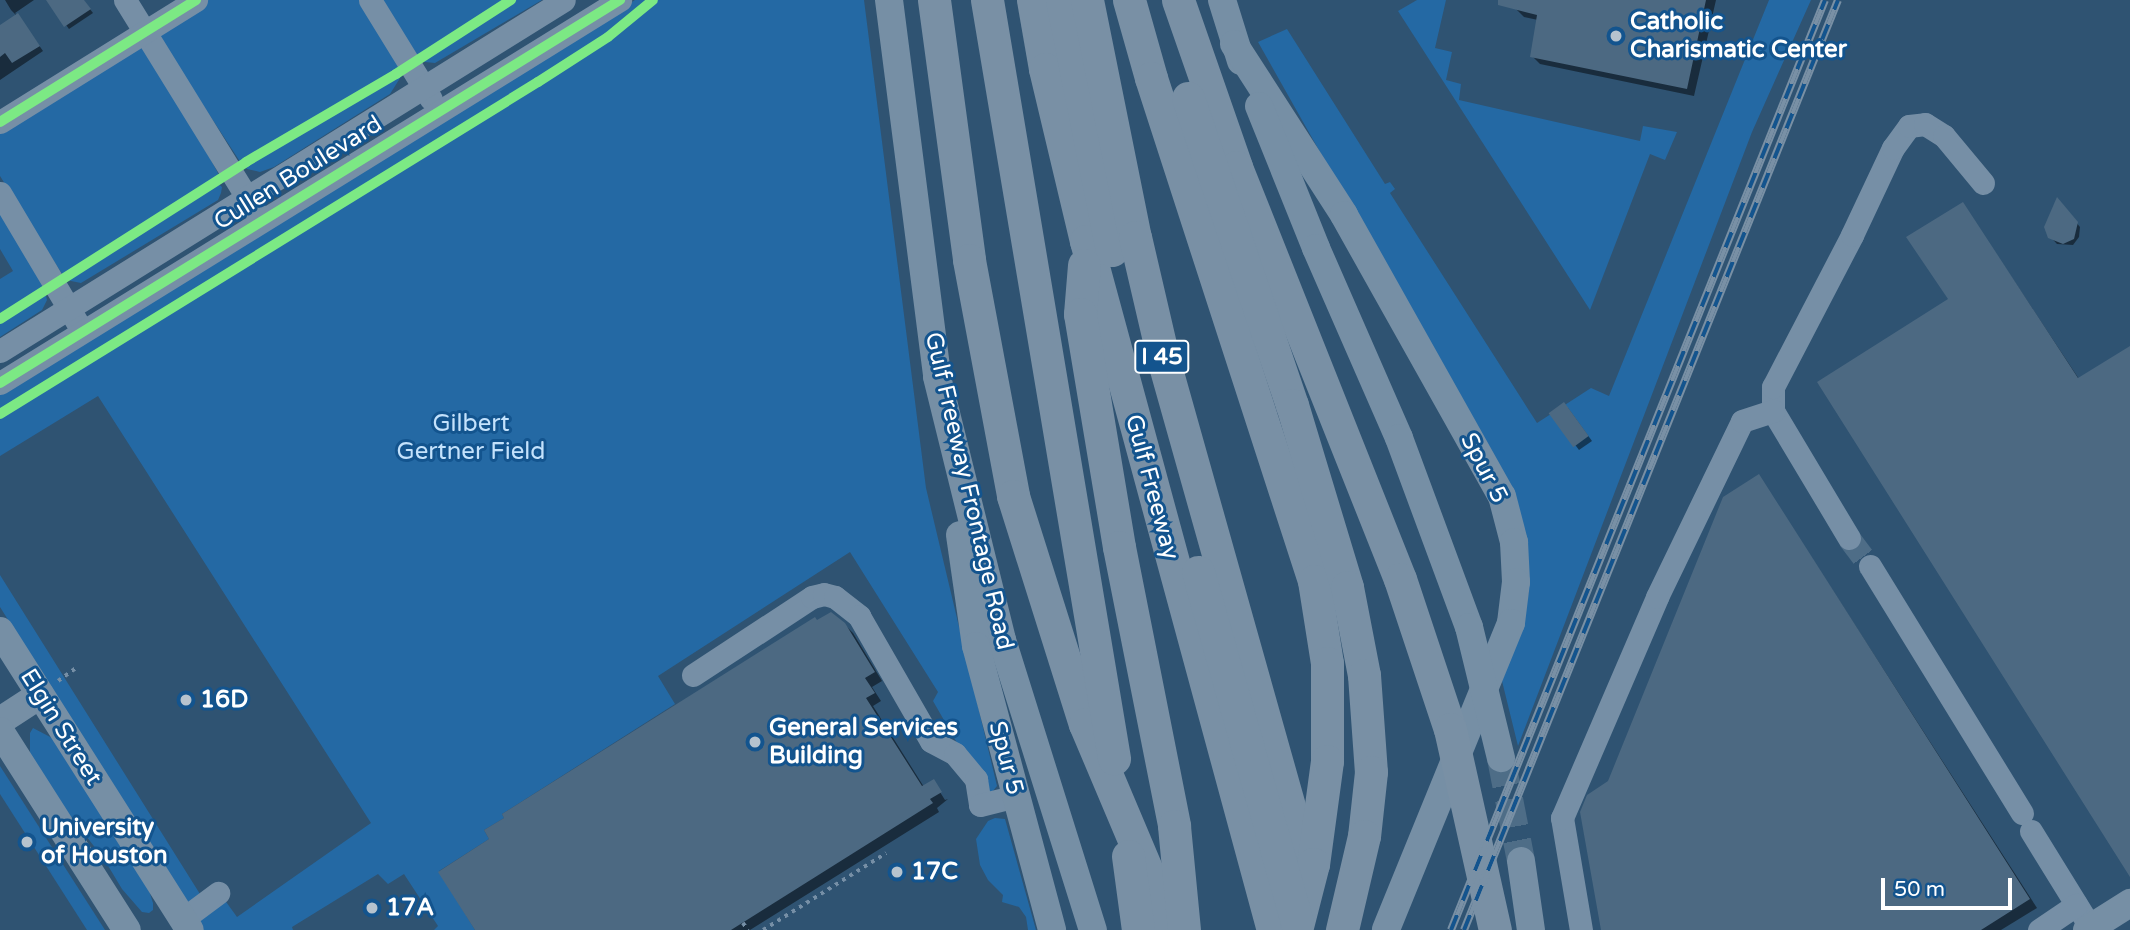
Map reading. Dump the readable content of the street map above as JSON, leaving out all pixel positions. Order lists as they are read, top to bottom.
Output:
{
  "streets": {
    "highway": ["I 45", "Gulf Freeway"],
    "main road": ["Spur 5", "Gulf Freeway Frontage Road", "Elgin Street"],
    "street": ["Cullen Boulevard"]
  },
  "crossings": [
    ["Spur 5", "Gulf Freeway Frontage Road"]
  ],
  "parks": ["Gilbert Gertner Field"],
  "places": [
    "Catholic Charismatic Center",
    "16D",
    "General Services Building",
    "University of Houston",
    "17C",
    "17A"
  ],
  "scale_bar": "50 m"
}
